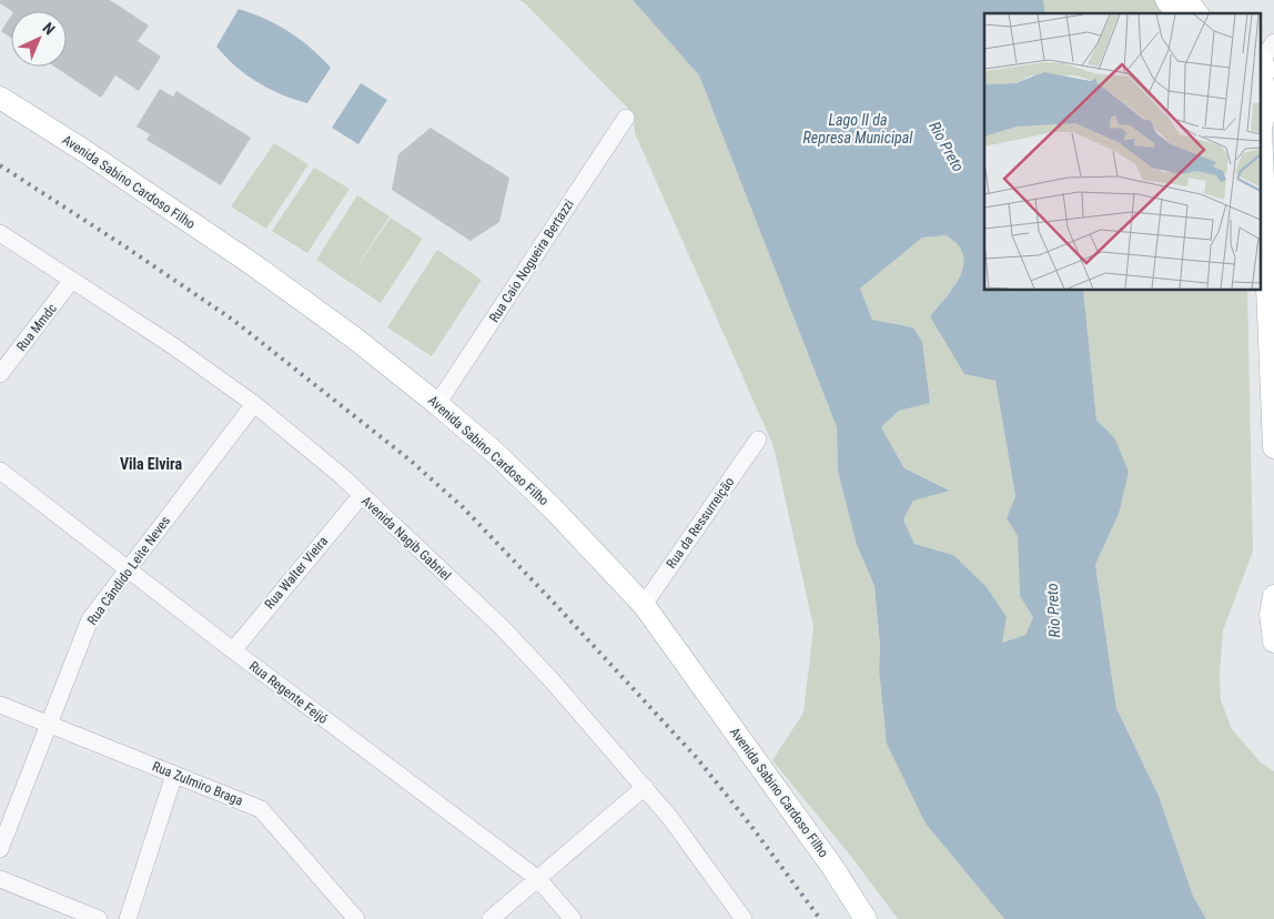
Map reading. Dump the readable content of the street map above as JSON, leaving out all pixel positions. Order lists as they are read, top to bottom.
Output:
{
  "streets": {
    "main road": ["Avenida Sabino Cardoso Filho"],
    "street": [
      "Rua Caio Nogueira Bertazzi",
      "Rua Mmdc",
      "Rua da Ressurreição",
      "Avenida Nagib Gabriel",
      "Rua Cândido Leite Neves",
      "Rua Walter Vieira",
      "Rua Regente Feijó",
      "Rua Zulmiro Braga"
    ]
  },
  "crossings": [
    ["Avenida Sabino Cardoso Filho", "Rua Caio Nogueira Bertazzi"],
    ["Avenida Sabino Cardoso Filho", "Rua da Ressurreição"],
    ["Rua Mmdc", "Avenida Nagib Gabriel"],
    ["Avenida Nagib Gabriel", "Rua Cândido Leite Neves"],
    ["Avenida Nagib Gabriel", "Rua Walter Vieira"],
    ["Rua Cândido Leite Neves", "Rua Regente Feijó"],
    ["Rua Cândido Leite Neves", "Rua Zulmiro Braga"],
    ["Rua Walter Vieira", "Rua Regente Feijó"]
  ],
  "districts": ["Vila Elvira"],
  "water": ["Lago II da Represa Municipal", "Rio Preto"],
  "north": "top right"
}
